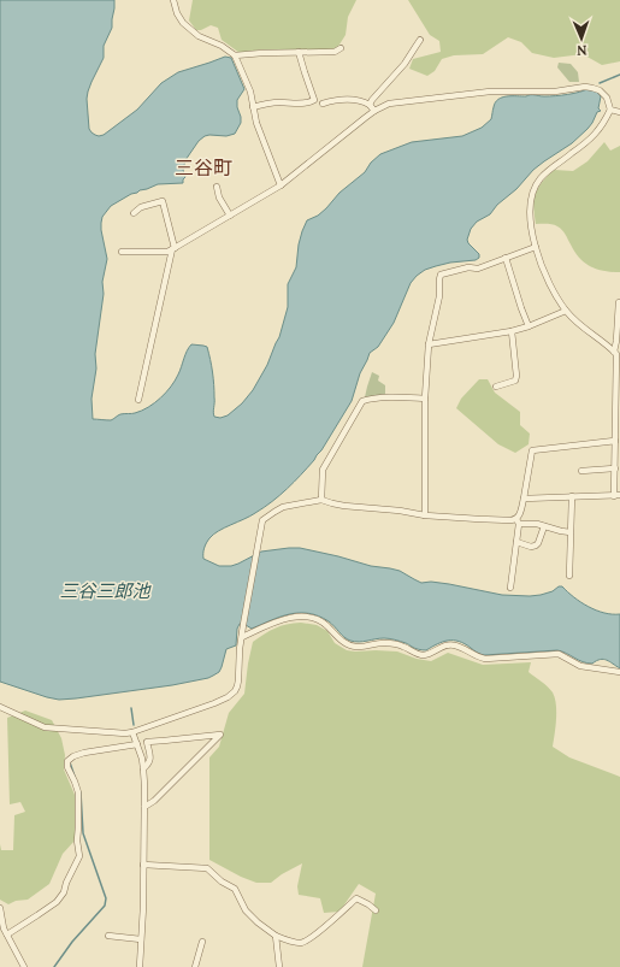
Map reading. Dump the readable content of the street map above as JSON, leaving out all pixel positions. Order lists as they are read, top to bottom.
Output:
{
  "districts": ["三谷町"],
  "water": ["三谷三郎池"],
  "north": "bottom"
}
